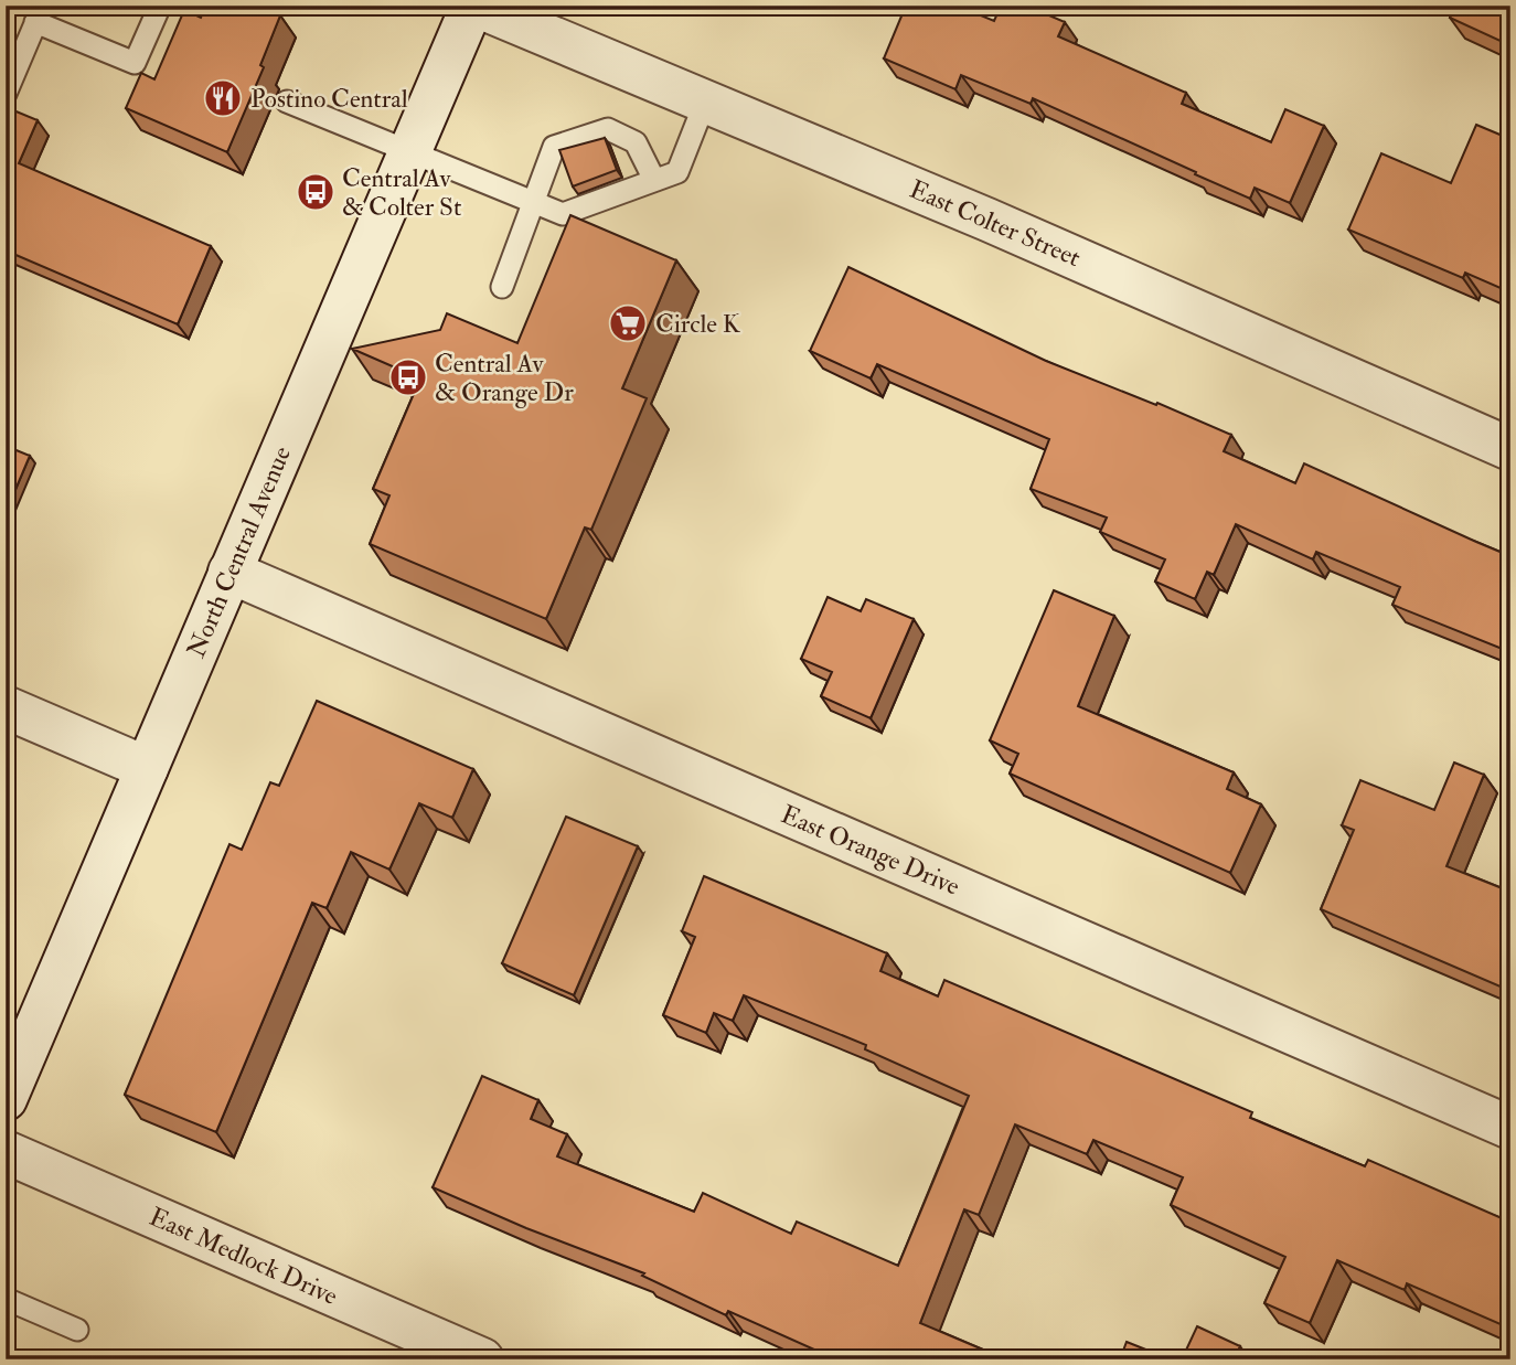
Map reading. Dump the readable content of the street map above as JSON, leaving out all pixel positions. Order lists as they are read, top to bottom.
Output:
{
  "streets": {
    "street": [
      "East Colter Street",
      "North Central Avenue",
      "East Orange Drive",
      "East Medlock Drive"
    ]
  },
  "crossings": [
    ["East Colter Street", "North Central Avenue"],
    ["North Central Avenue", "East Orange Drive"]
  ],
  "places": {
    "restaurant": ["Postino Central"],
    "bus stop": ["Central Av & Colter St", "Central Av & Orange Dr"],
    "supermarket": ["Circle K"]
  }
}
